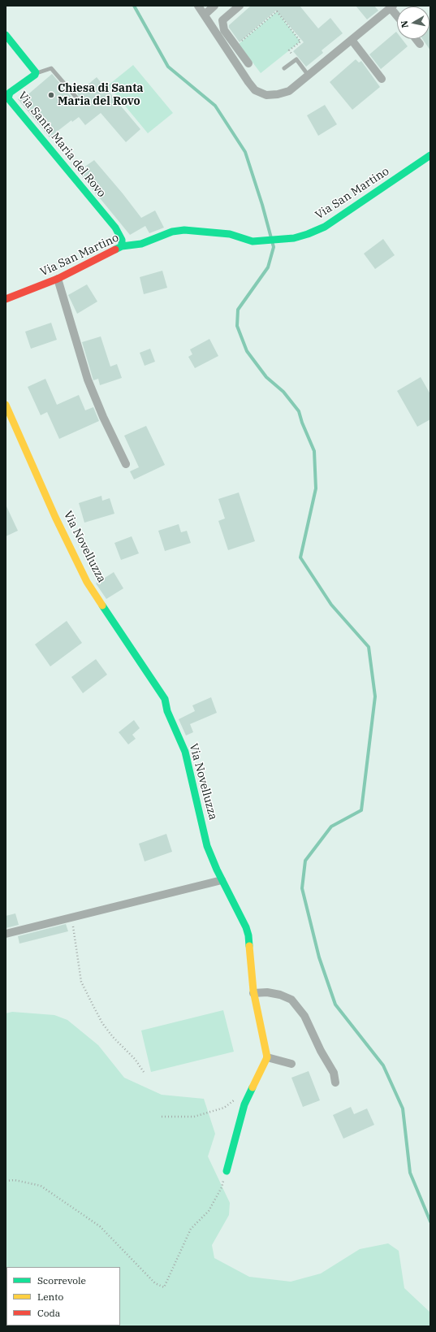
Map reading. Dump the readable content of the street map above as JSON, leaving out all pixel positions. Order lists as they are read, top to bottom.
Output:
{
  "streets": {
    "street": ["Via Santa Maria del Rovo", "Via San Martino", "Via Novelluzza"]
  },
  "crossings": [
    ["Via Santa Maria del Rovo", "Via San Martino"]
  ],
  "places": ["Chiesa di Santa Maria del Rovo"],
  "legend": ["Scorrevole", "Lento", "Coda"],
  "north": "left"
}
